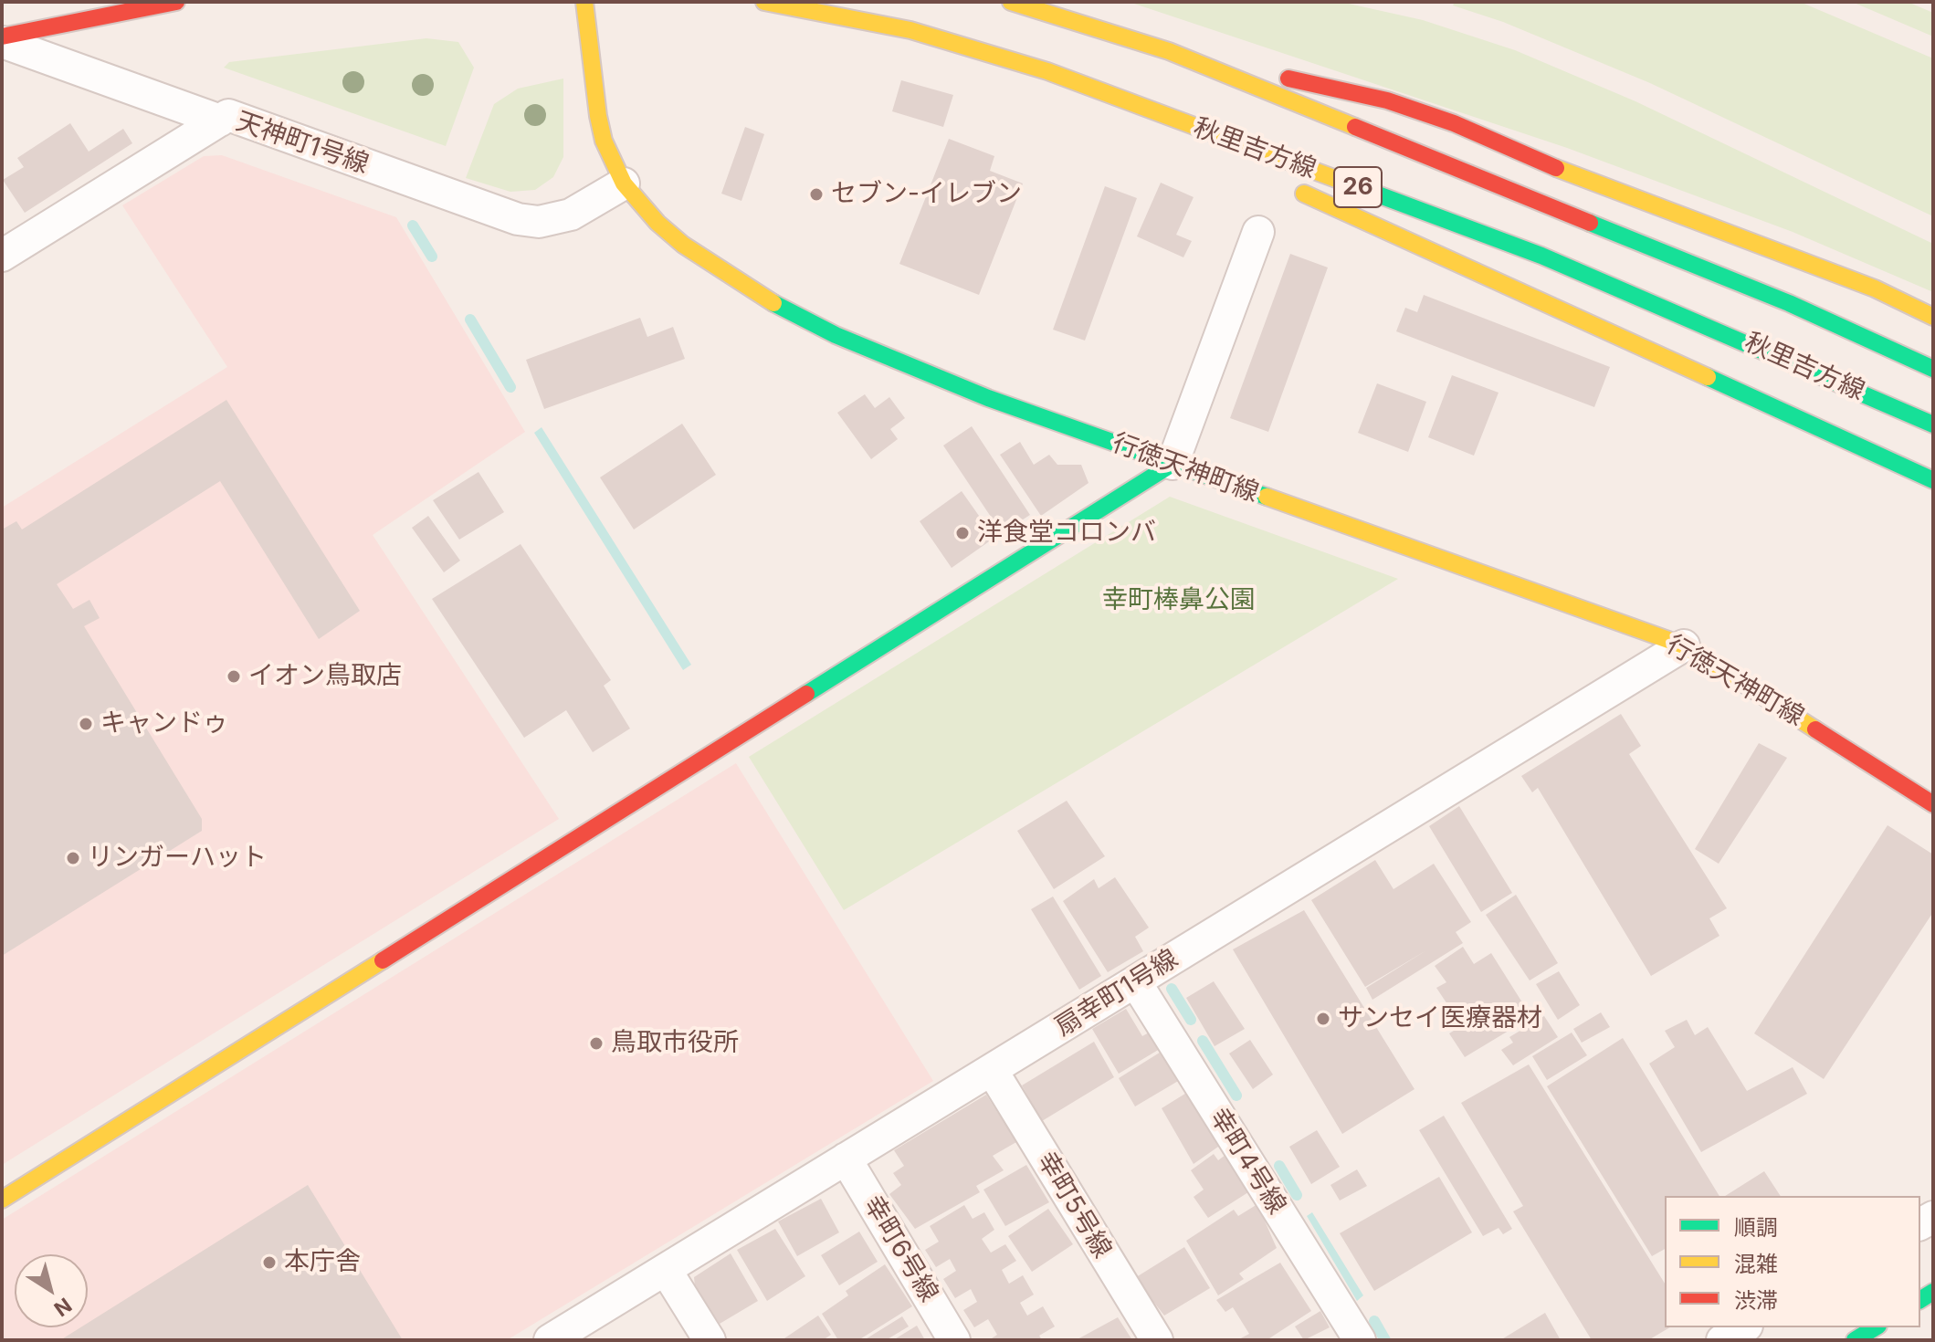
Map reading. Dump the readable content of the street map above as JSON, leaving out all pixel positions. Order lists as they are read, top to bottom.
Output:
{
  "streets": {
    "main road": ["秋里吉方線", "26", "行徳天神町線"],
    "street": [
      "天神町1号線",
      "扇幸町1号線",
      "幸町4号線",
      "幸町5号線",
      "幸町6号線"
    ]
  },
  "crossings": [
    ["天神町1号線", "行徳天神町線"],
    ["行徳天神町線", "扇幸町1号線"],
    ["扇幸町1号線", "幸町4号線"],
    ["扇幸町1号線", "幸町5号線"],
    ["扇幸町1号線", "幸町6号線"]
  ],
  "parks": ["幸町棒鼻公園"],
  "places": [
    "セブン-イレブン",
    "洋食堂コロンバ",
    "イオン鳥取店",
    "キャンドゥ",
    "リンガーハット",
    "サンセイ医療器材",
    "鳥取市役所",
    "本庁舎"
  ],
  "legend": ["順調", "混雑", "渋滞"],
  "north": "bottom right"
}
